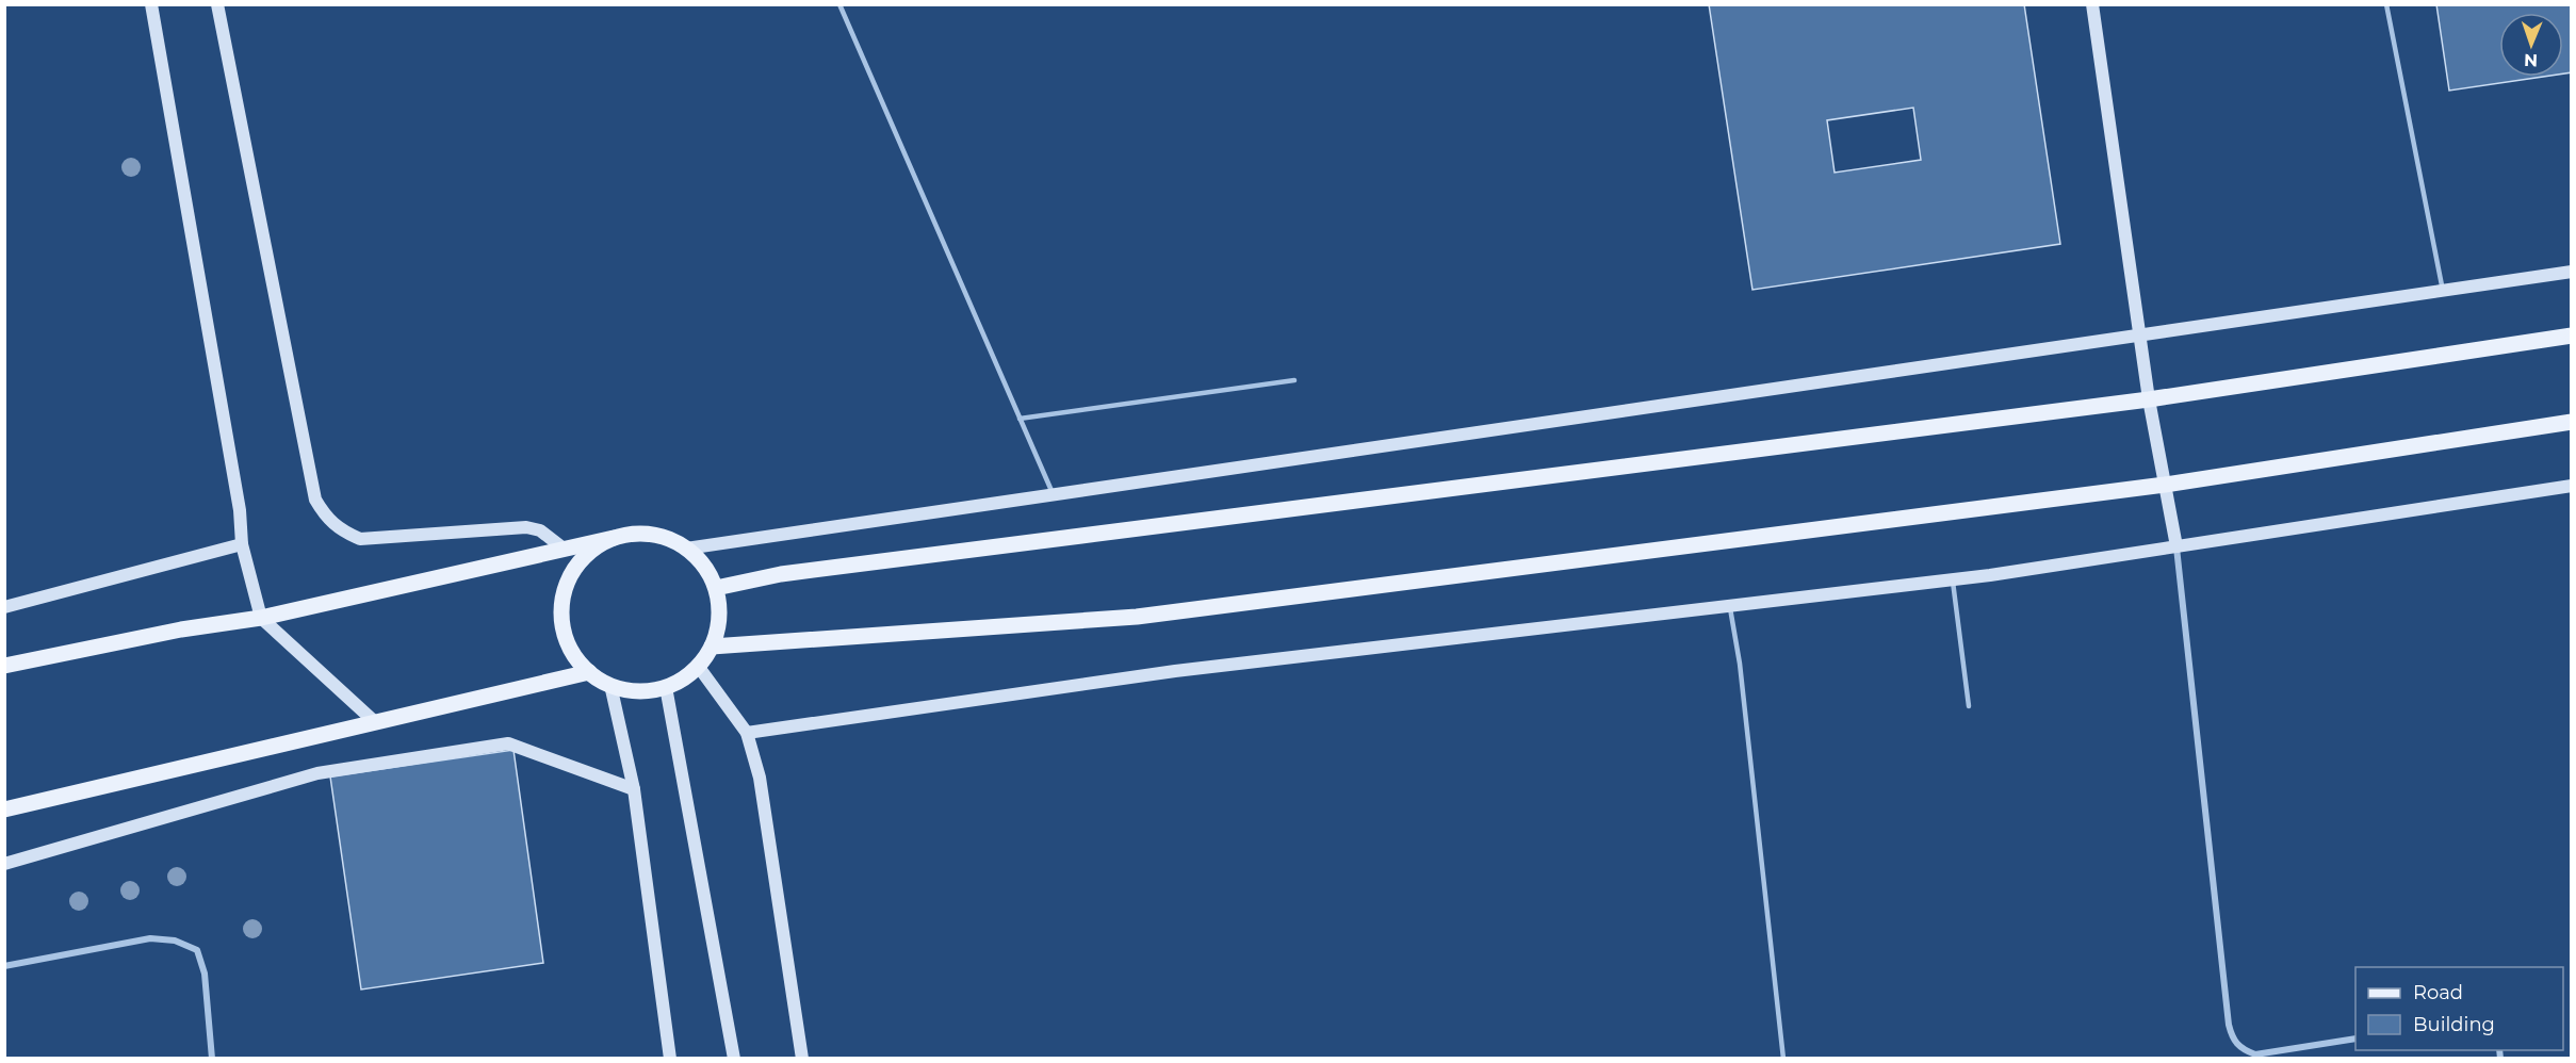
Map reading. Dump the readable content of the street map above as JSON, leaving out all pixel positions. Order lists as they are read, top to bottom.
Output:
{
  "legend": ["Road", "Building"],
  "north": "bottom"
}
